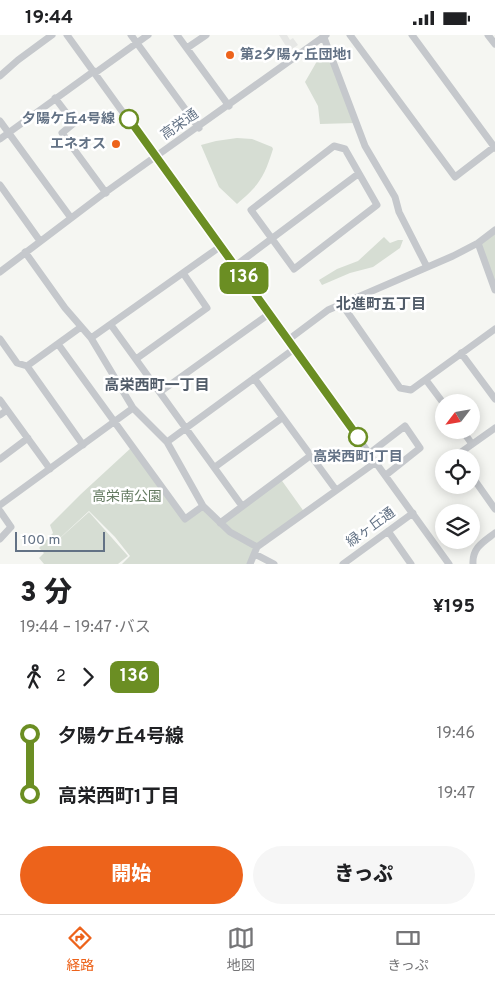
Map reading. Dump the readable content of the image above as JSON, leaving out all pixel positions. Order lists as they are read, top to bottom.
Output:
{
  "streets": {
    "street": ["高栄通", "緑ヶ丘通"]
  },
  "districts": ["北進町五丁目", "高栄西町一丁目"],
  "parks": ["高栄南公園"],
  "places": [
    "第2夕陽ヶ丘団地1",
    "夕陽ケ丘4号線",
    "エネオス",
    "高栄西町1丁目"
  ],
  "lines": ["bus line 136"],
  "scale_bar": "100 m",
  "north": "bottom left",
  "page": {
    "status": "19:44",
    "on_map": "136",
    "scale": "100 m",
    "heading": ["3 分", "19:44 – 19:47 · バス", "¥195"],
    "legs": ["2", "136"],
    "list": [
      {
        "name": "夕陽ケ丘4号線",
        "value": "19:46"
      },
      {
        "name": "高栄西町1丁目",
        "value": "19:47"
      }
    ],
    "buttons": ["開始", "きっぷ"],
    "tabs": ["経路", "地図", "きっぷ"]
  }
}
